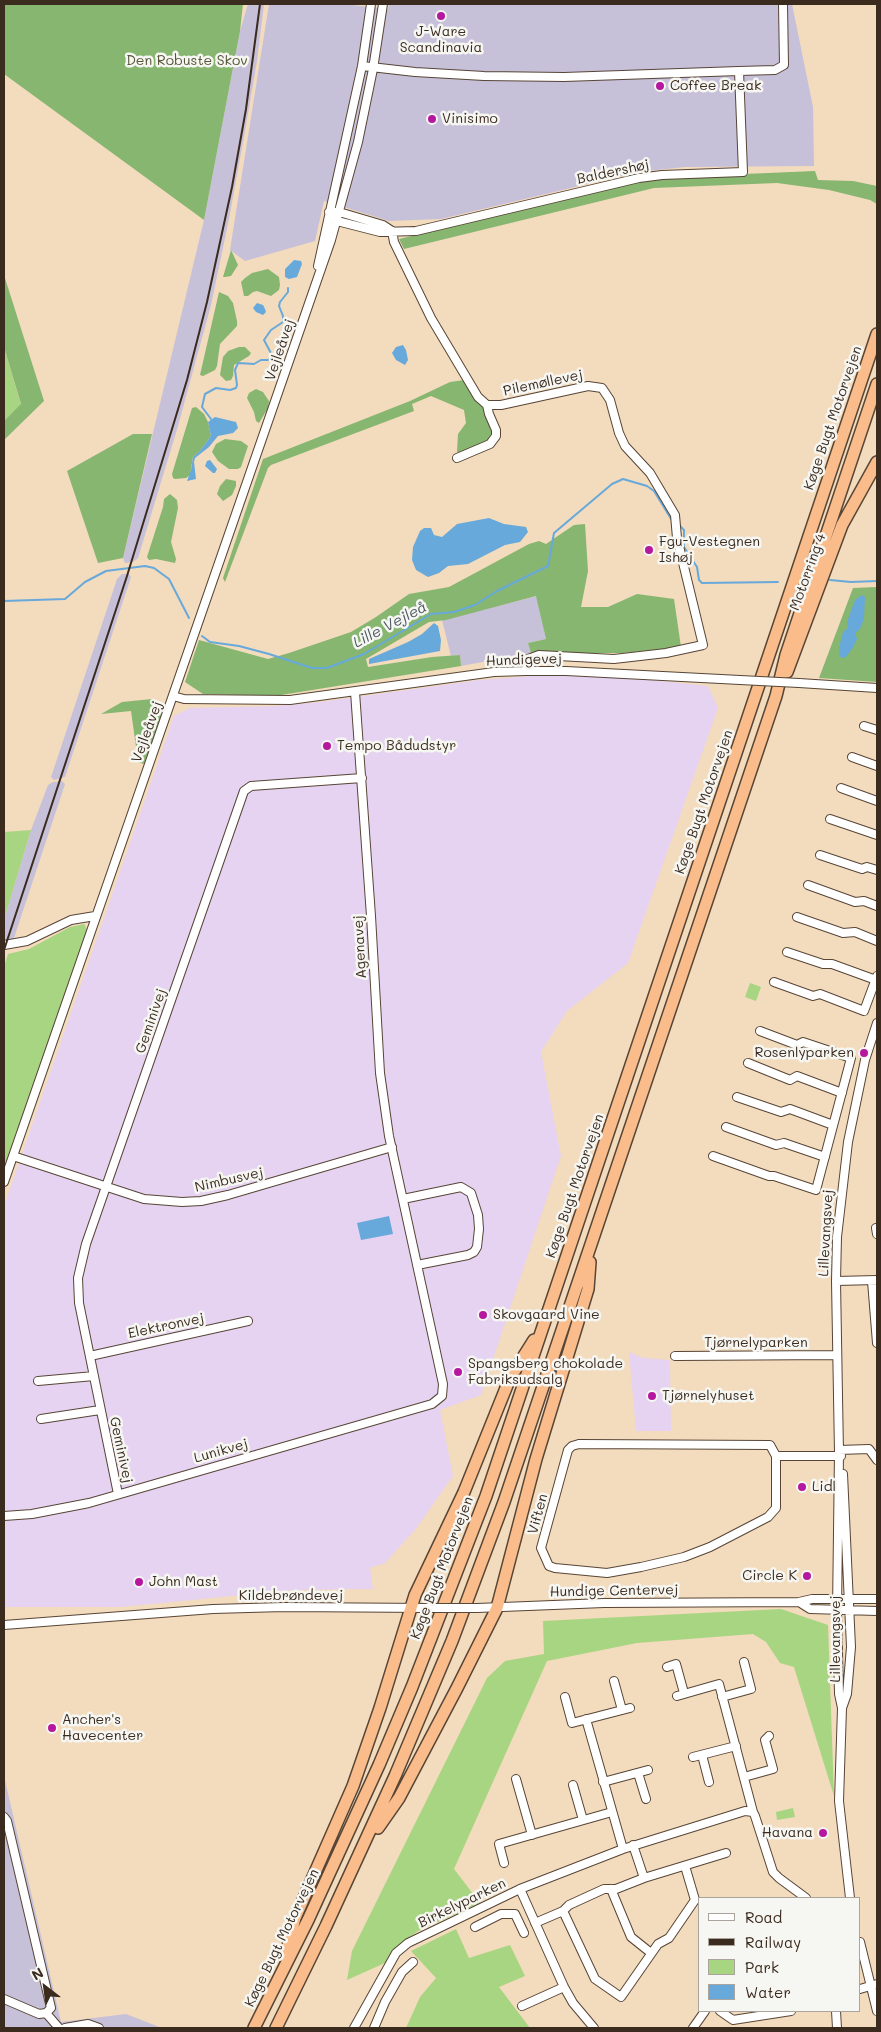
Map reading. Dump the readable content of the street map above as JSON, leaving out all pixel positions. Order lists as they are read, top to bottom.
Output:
{
  "streets": {
    "highway": ["Køge Bugt Motorvejen", "Motorring 4"],
    "street": [
      "Baldershøj",
      "Vejleåvej",
      "Pilemøllevej",
      "Hundigevej",
      "Agenavej",
      "Geminivej",
      "Nimbusvej",
      "Lillevangsvej",
      "Elektronvej",
      "Tjørnelyparken",
      "Lunikvej",
      "Viften",
      "Hundige Centervej",
      "Kildebrøndevej",
      "Birkelyparken"
    ]
  },
  "crossings": [
    ["Baldershøj", "Vejleåvej"],
    ["Baldershøj", "Pilemøllevej"],
    ["Vejleåvej", "Hundigevej"],
    ["Vejleåvej", "Nimbusvej"],
    ["Pilemøllevej", "Hundigevej"],
    ["Hundigevej", "Agenavej"],
    ["Agenavej", "Geminivej"],
    ["Agenavej", "Nimbusvej"],
    ["Agenavej", "Lunikvej"],
    ["Geminivej", "Nimbusvej"],
    ["Geminivej", "Elektronvej"],
    ["Geminivej", "Lunikvej"],
    ["Lillevangsvej", "Tjørnelyparken"],
    ["Lillevangsvej", "Hundige Centervej"],
    ["Hundige Centervej", "Kildebrøndevej"]
  ],
  "water": ["Lille Vejleå"],
  "parks": ["Den Robuste Skov"],
  "places": [
    "J-Ware Scandinavia",
    "Coffee Break",
    "Vinisimo",
    "Fgu-Vestegnen Ishøj",
    "Tempo Bådudstyr",
    "Rosenlyparken",
    "Skovgaard Vine",
    "Spangsberg chokolade Fabriksudsalg",
    "Tjørnelyhuset",
    "Lidl",
    "Circle K",
    "John Mast",
    "Ancher's Havecenter",
    "Havana"
  ],
  "legend": [
    "Road",
    "Railway",
    "Park",
    "Water"
  ],
  "north": "top left"
}
